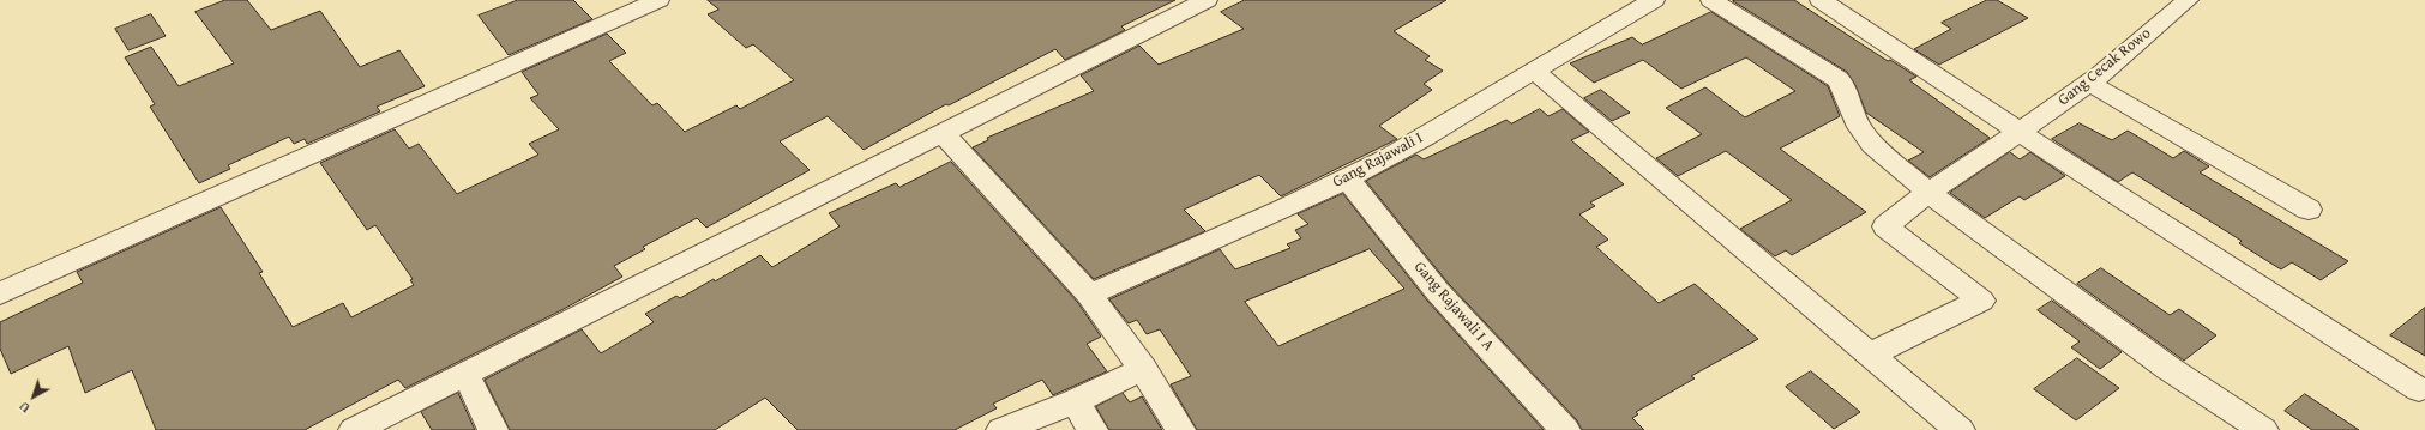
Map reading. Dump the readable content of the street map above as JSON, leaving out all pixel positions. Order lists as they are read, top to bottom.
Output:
{
  "streets": {
    "street": ["Gang Cecak Rowo", "Gang Rajawali I", "Gang Rajawali I A"]
  },
  "crossings": [
    ["Gang Rajawali I", "Gang Rajawali I A"]
  ],
  "north": "bottom left"
}
